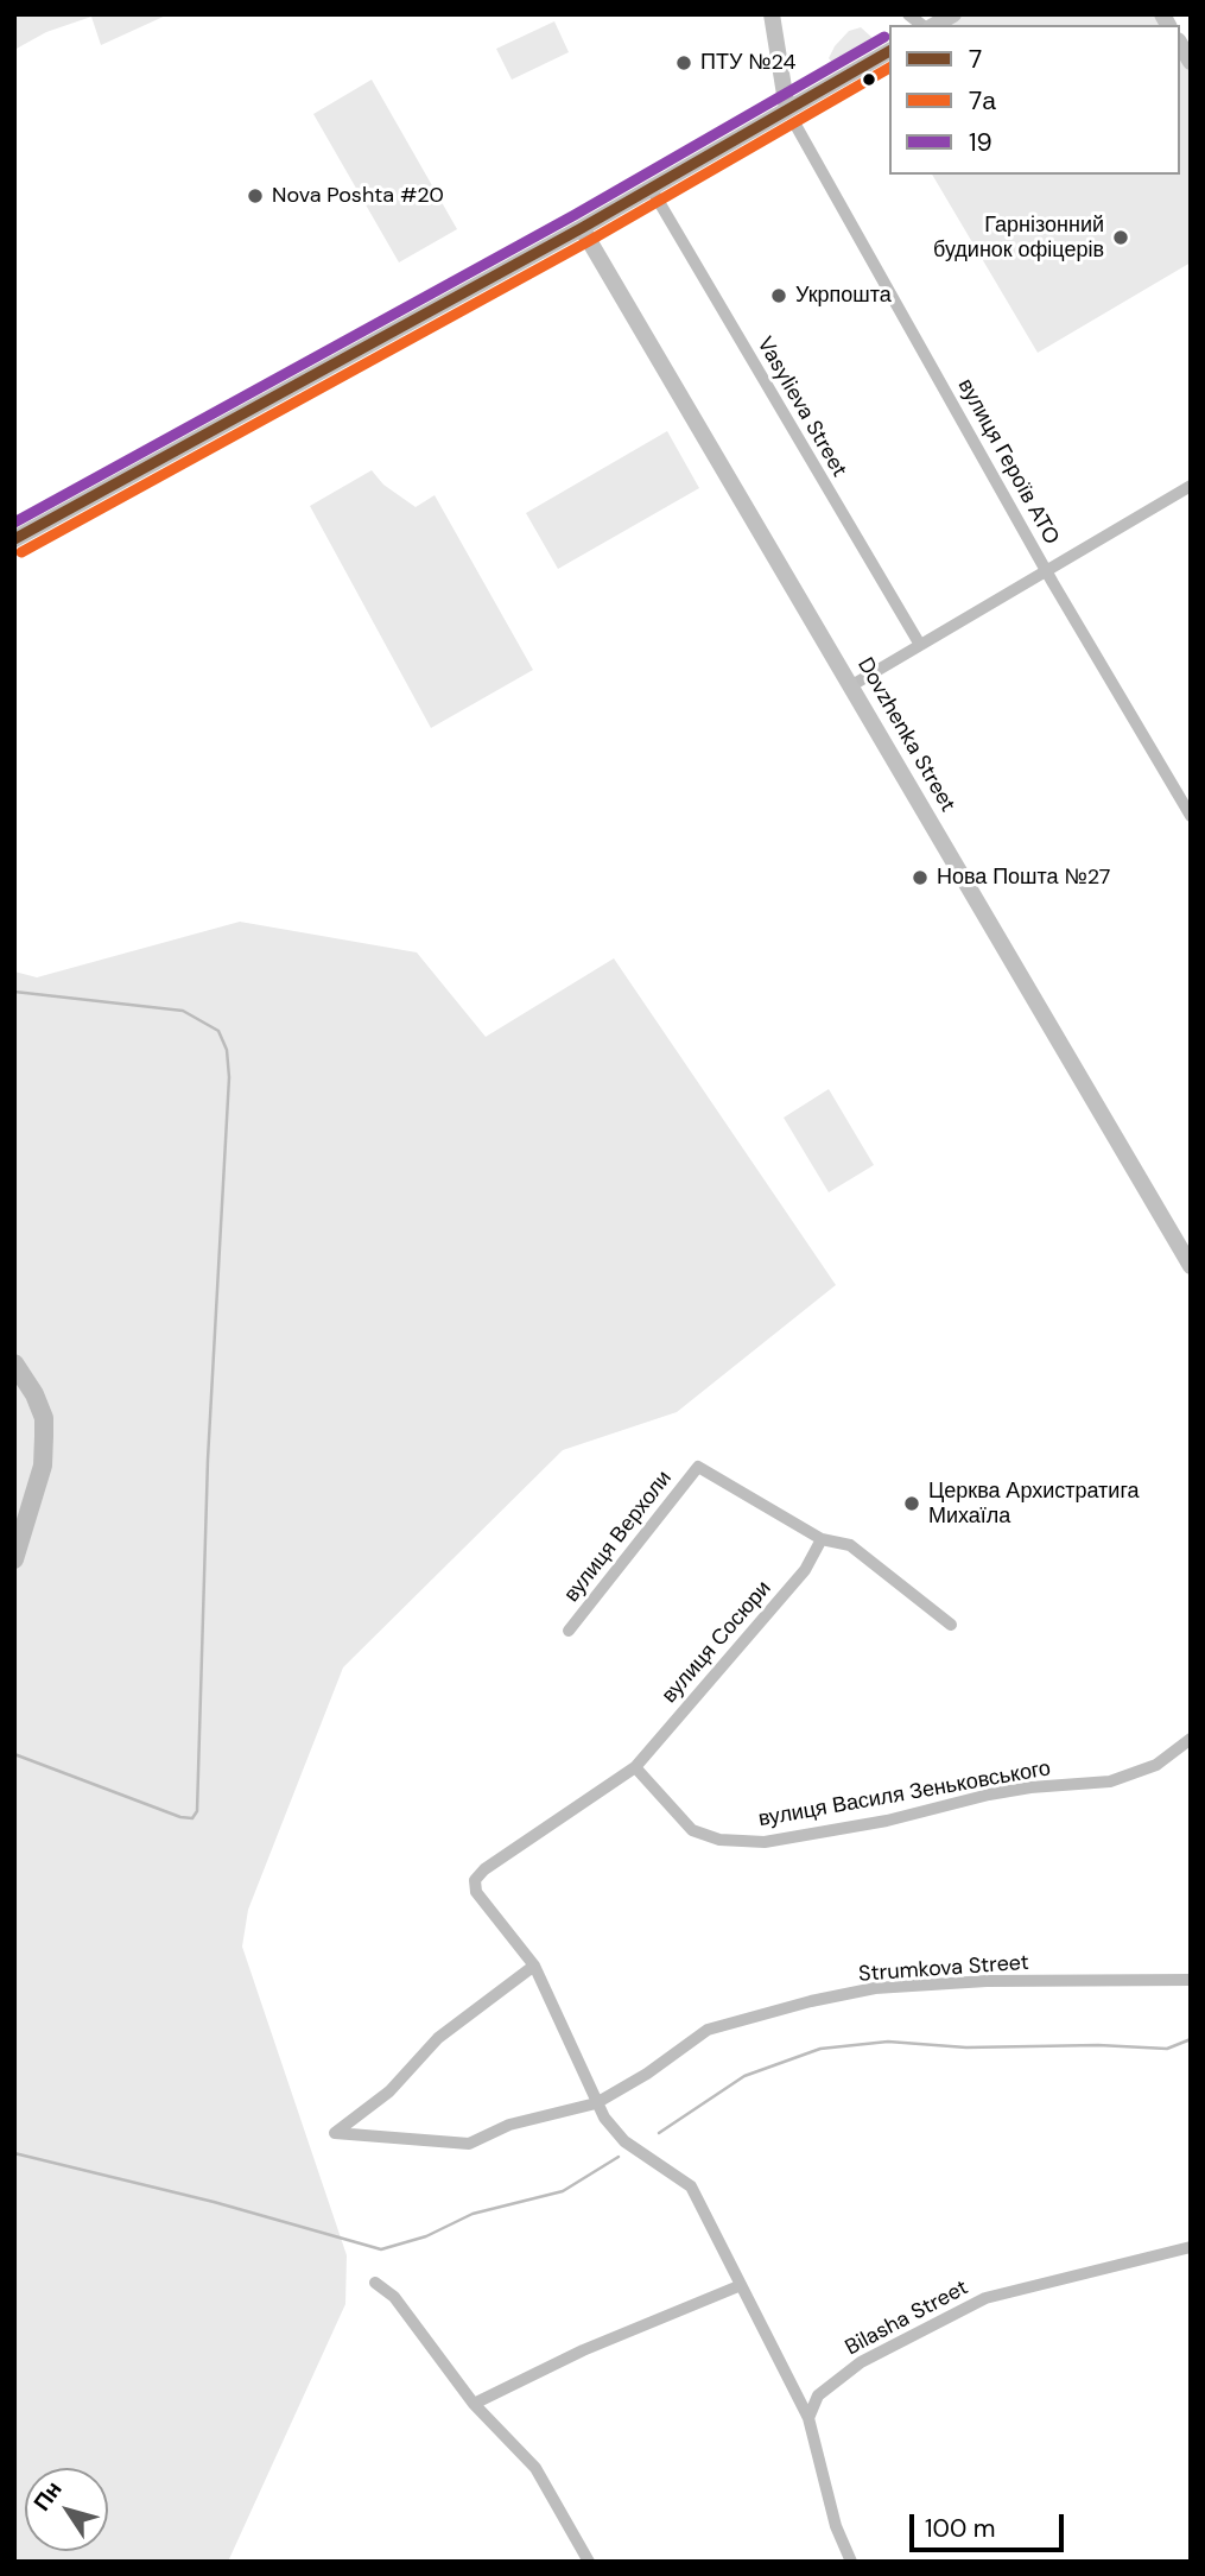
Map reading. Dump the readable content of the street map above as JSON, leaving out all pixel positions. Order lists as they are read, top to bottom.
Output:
{
  "streets": {
    "street": [
      "Vasylieva Street",
      "вулиця Героїв АТО",
      "Dovzhenka Street",
      "вулиця Верхоли",
      "вулиця Сосюри",
      "вулиця Василя Зеньковського",
      "Strumkova Street",
      "Bilasha Street"
    ]
  },
  "crossings": [
    ["вулиця Верхоли", "вулиця Сосюри"],
    ["вулиця Сосюри", "вулиця Василя Зеньковського"]
  ],
  "places": [
    "ПТУ №24",
    "Nova Poshta #20",
    "Гарнізонний будинок офіцерів",
    "Укрпошта",
    "Нова Пошта №27",
    "Церква Архистратига Михаїла"
  ],
  "lines": ["transit line 19", "transit line 7", "transit line 7а"],
  "legend": ["7", "7а", "19"],
  "scale_bar": "100 m",
  "north": "top left"
}
